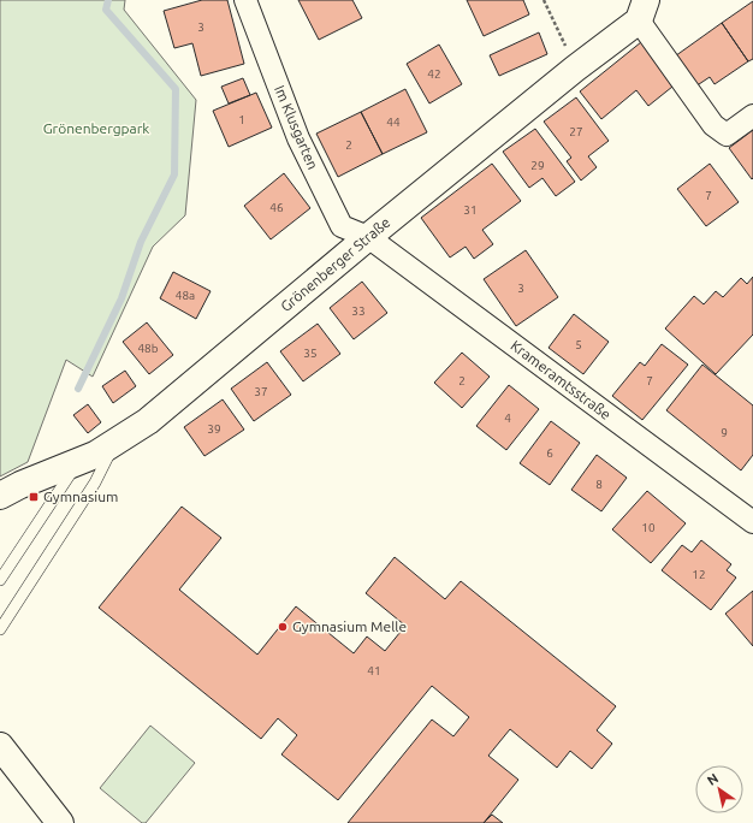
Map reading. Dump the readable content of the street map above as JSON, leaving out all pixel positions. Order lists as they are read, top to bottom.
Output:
{
  "streets": {
    "street": ["Im Klusgarten", "Grönenberger Straße", "Krameramtsstraße"]
  },
  "crossings": [
    ["Im Klusgarten", "Grönenberger Straße"],
    ["Im Klusgarten", "Krameramtsstraße"],
    ["Grönenberger Straße", "Krameramtsstraße"]
  ],
  "parks": ["Grönenbergpark"],
  "places": {
    "transit": ["Gymnasium"],
    "other": ["Gymnasium Melle"]
  },
  "house_numbers": [
    "3",
    "42",
    "1",
    "44",
    "27",
    "2",
    "29",
    "7",
    "46",
    "31",
    "3",
    "48a",
    "33",
    "5",
    "48b",
    "35",
    "2",
    "7",
    "37",
    "4",
    "39",
    "9",
    "6",
    "8",
    "10",
    "12",
    "41"
  ],
  "north": "top left"
}
